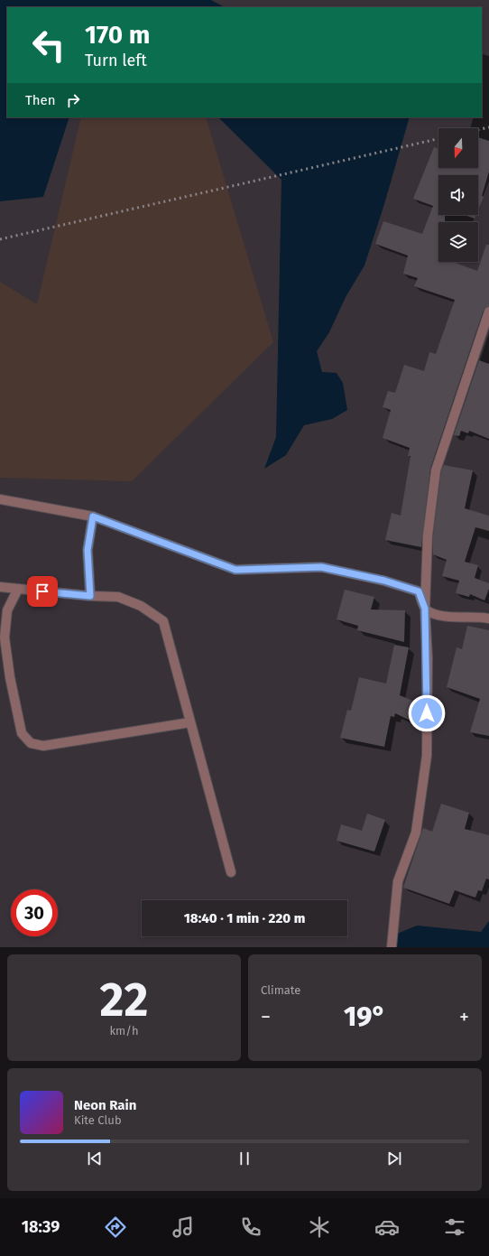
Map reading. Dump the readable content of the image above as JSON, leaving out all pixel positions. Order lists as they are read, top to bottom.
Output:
{
  "north": "bottom",
  "page": {
    "turn": ["170 m", "Turn left"],
    "then": "Then",
    "limit": "30",
    "trip": "18:40 · 1 min · 220 m",
    "tile": [
      ["22", "km/h"],
      "Climate"
    ],
    "heat": ["−", "19°", "+"],
    "song": ["Neon Rain", "Kite Club"],
    "tabs": "18:39"
  }
}
